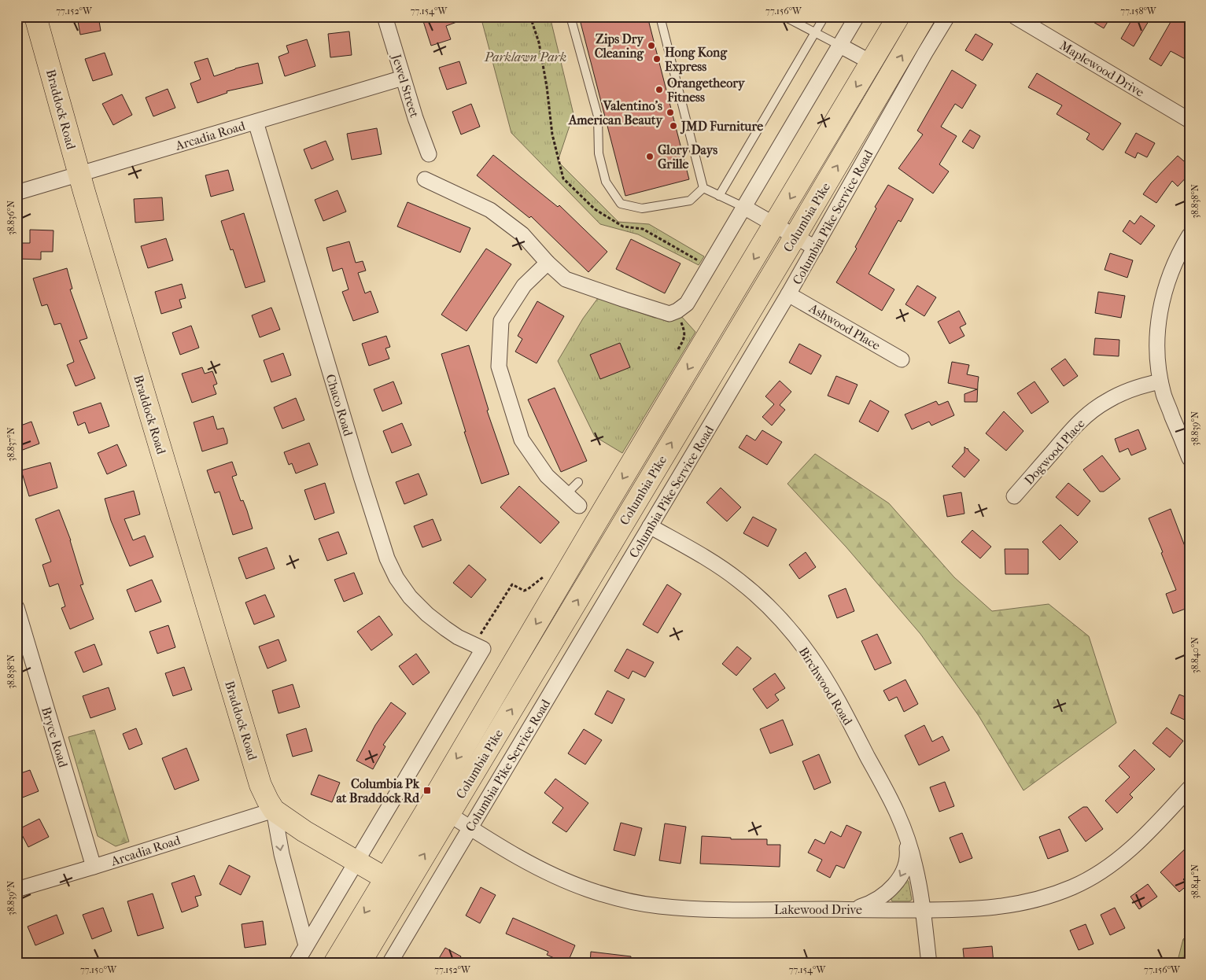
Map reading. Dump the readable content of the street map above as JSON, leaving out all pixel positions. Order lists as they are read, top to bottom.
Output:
{
  "streets": {
    "main road": ["Braddock Road", "Columbia Pike"],
    "street": [
      "Maplewood Drive",
      "Jewel Street",
      "Arcadia Road",
      "Columbia Pike Service Road",
      "Ashwood Place",
      "Chaco Road",
      "Dogwood Place",
      "Birchwood Road",
      "Bryce Road",
      "Lakewood Drive"
    ]
  },
  "crossings": [
    ["Jewel Street", "Arcadia Road"],
    ["Braddock Road", "Arcadia Road"],
    ["Braddock Road", "Columbia Pike"],
    ["Arcadia Road", "Chaco Road"],
    ["Arcadia Road", "Bryce Road"],
    ["Columbia Pike", "Lakewood Drive"],
    ["Columbia Pike Service Road", "Ashwood Place"],
    ["Columbia Pike Service Road", "Birchwood Road"],
    ["Columbia Pike Service Road", "Lakewood Drive"],
    ["Birchwood Road", "Lakewood Drive"]
  ],
  "parks": ["Parklawn Park"],
  "places": {
    "other": [
      "Zips Dry Cleaning",
      "Hong Kong Express",
      "Orangetheory Fitness",
      "Valentino's American Beauty",
      "JMD Furniture",
      "Glory Days Grille"
    ],
    "transit": ["Columbia Pk at Braddock Rd"]
  },
  "coordinates": [
    "77.152°W",
    "77.154°W",
    "77.156°W",
    "77.158°W",
    "38.838°N",
    "38.836°N",
    "38.839°N",
    "38.837°N",
    "38.840°N",
    "38.841°N",
    "77.150°W"
  ]
}
